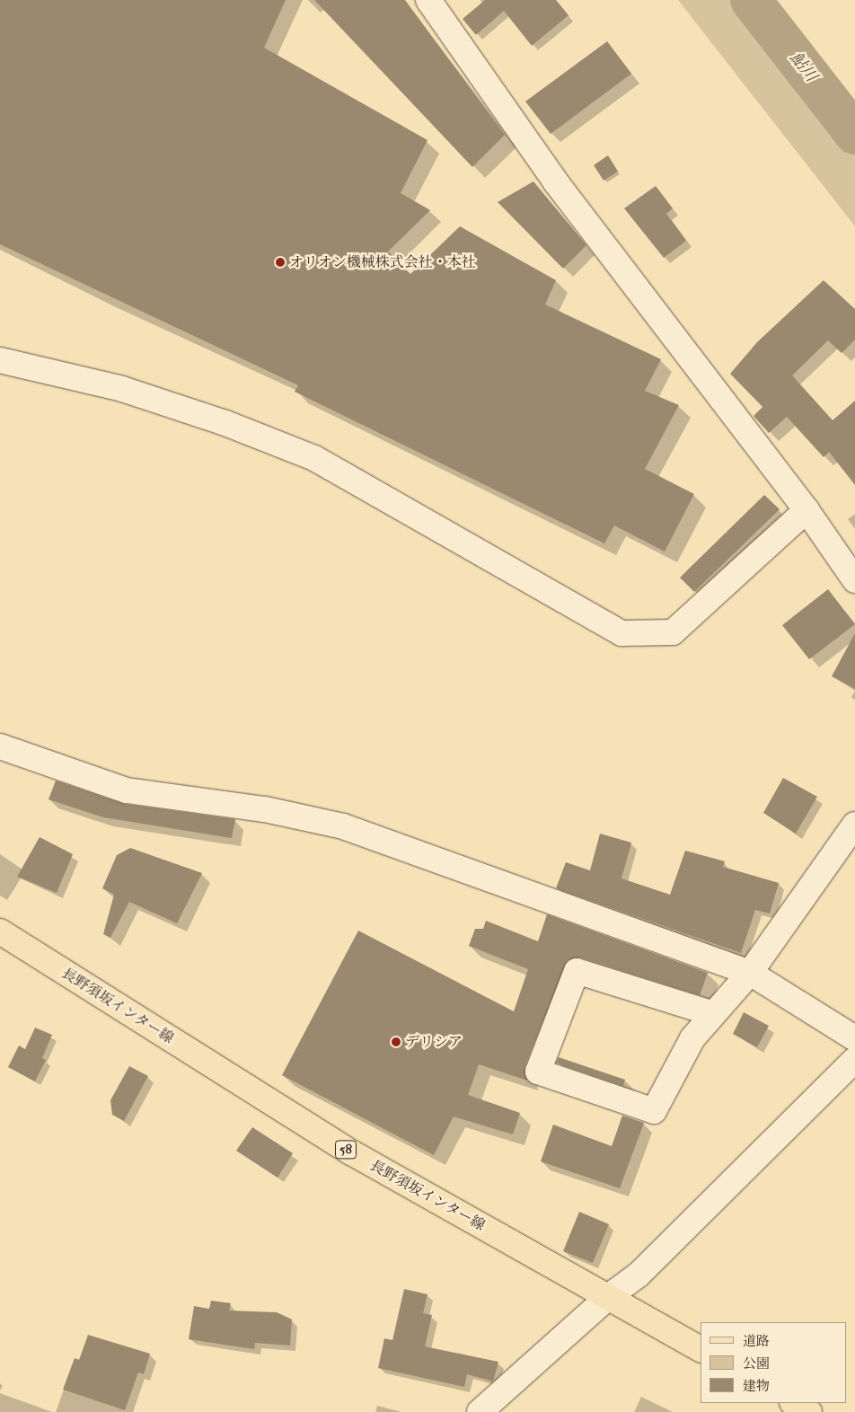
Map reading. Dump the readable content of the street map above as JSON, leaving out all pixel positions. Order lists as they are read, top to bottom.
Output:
{
  "streets": {
    "main road": ["長野須坂インター線", "58"]
  },
  "water": ["鮎川"],
  "places": ["オリオン機械株式会社・本社", "デリシア"],
  "legend": ["道路", "公園", "建物"]
}
